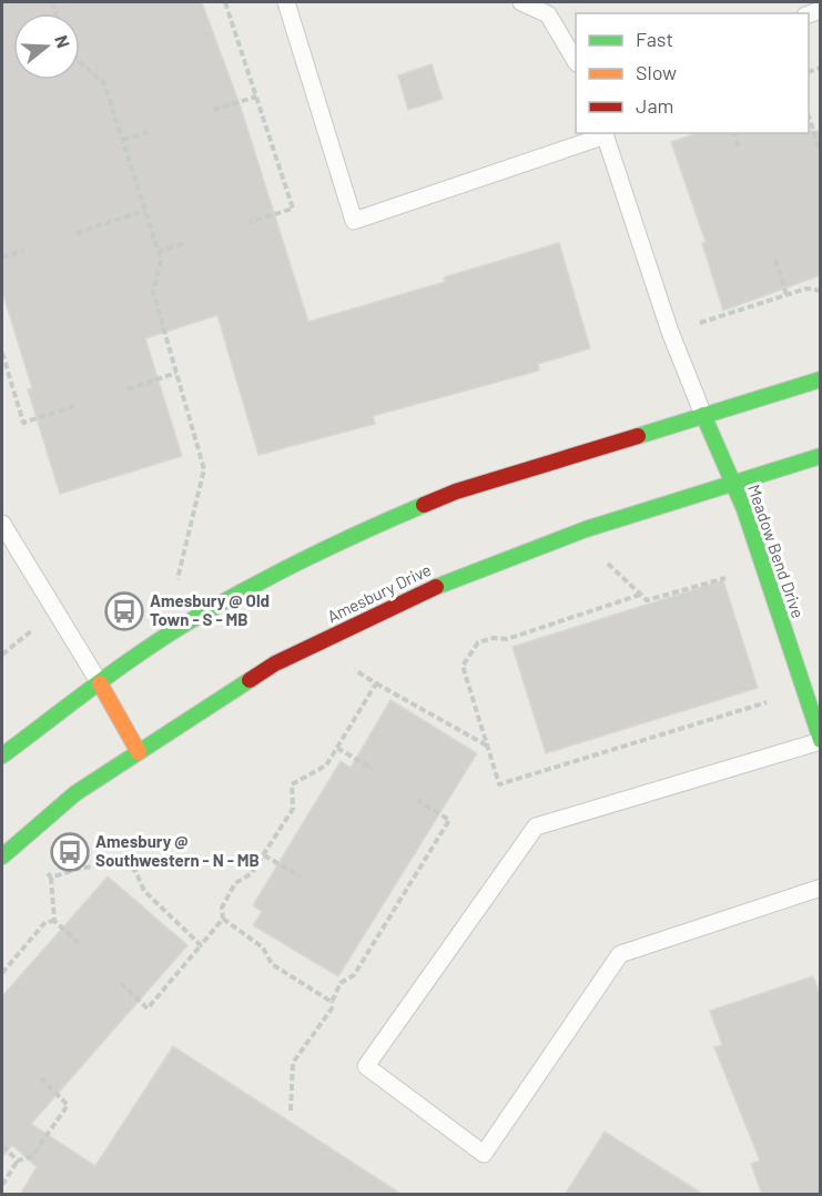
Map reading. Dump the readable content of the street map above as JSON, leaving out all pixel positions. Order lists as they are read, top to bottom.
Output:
{
  "streets": {
    "street": ["Meadow Bend Drive", "Amesbury Drive"]
  },
  "crossings": [
    ["Meadow Bend Drive", "Amesbury Drive"]
  ],
  "places": {
    "bus stop": ["Amesbury @ Old Town - S - MB", "Amesbury @ Southwestern - N - MB"]
  },
  "legend": ["Fast", "Slow", "Jam"],
  "north": "right"
}
